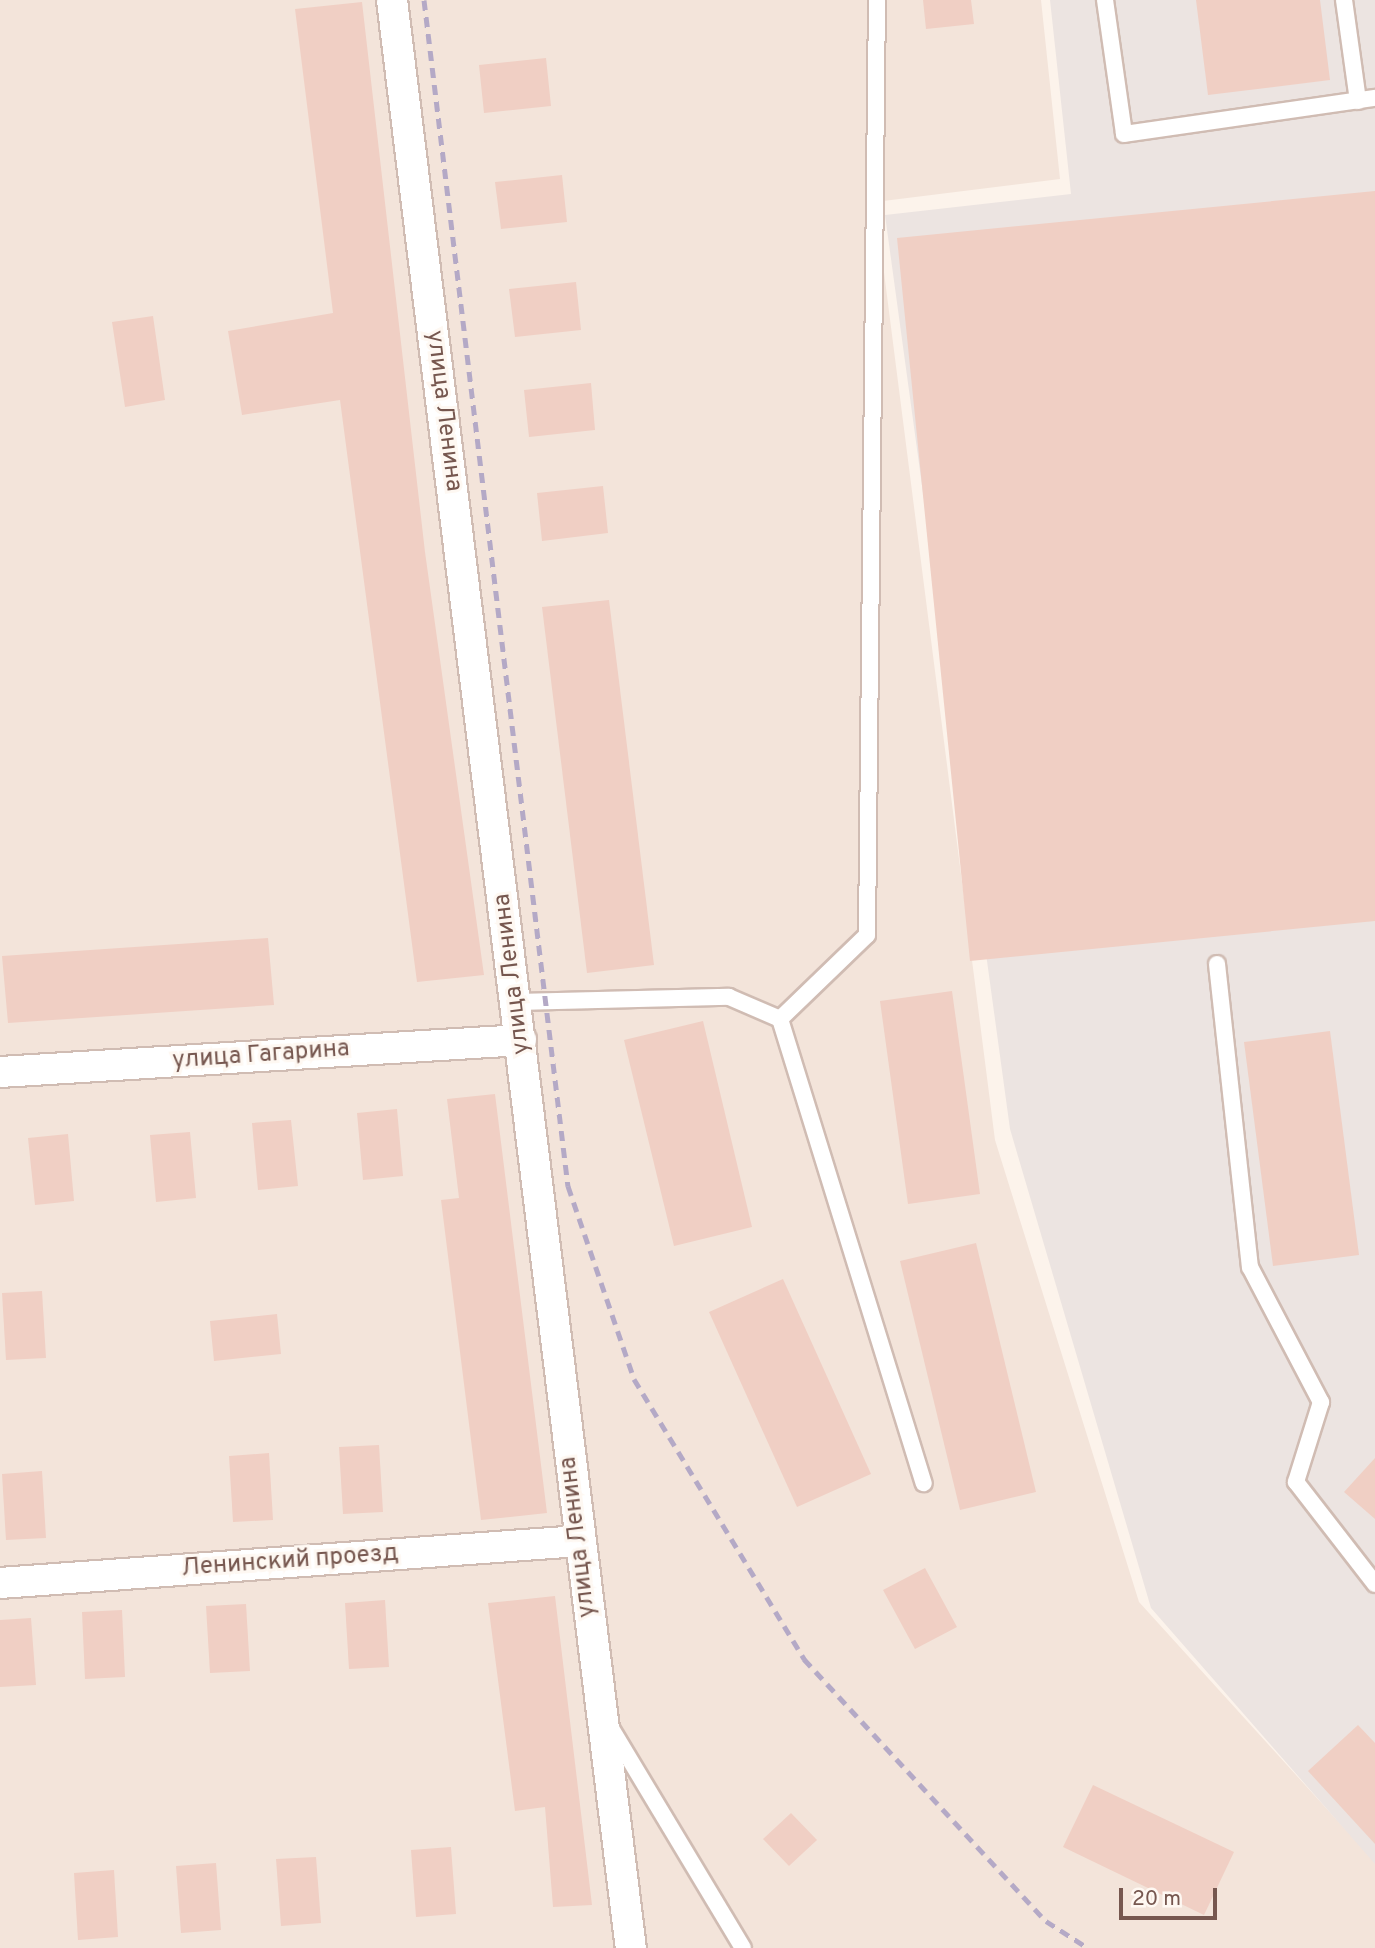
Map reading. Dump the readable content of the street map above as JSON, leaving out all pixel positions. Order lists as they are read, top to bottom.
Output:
{
  "streets": {
    "street": ["улица Ленина", "улица Гагарина", "Ленинский проезд"]
  },
  "crossings": [
    ["улица Ленина", "улица Гагарина"],
    ["улица Ленина", "Ленинский проезд"]
  ],
  "scale_bar": "20 m"
}
